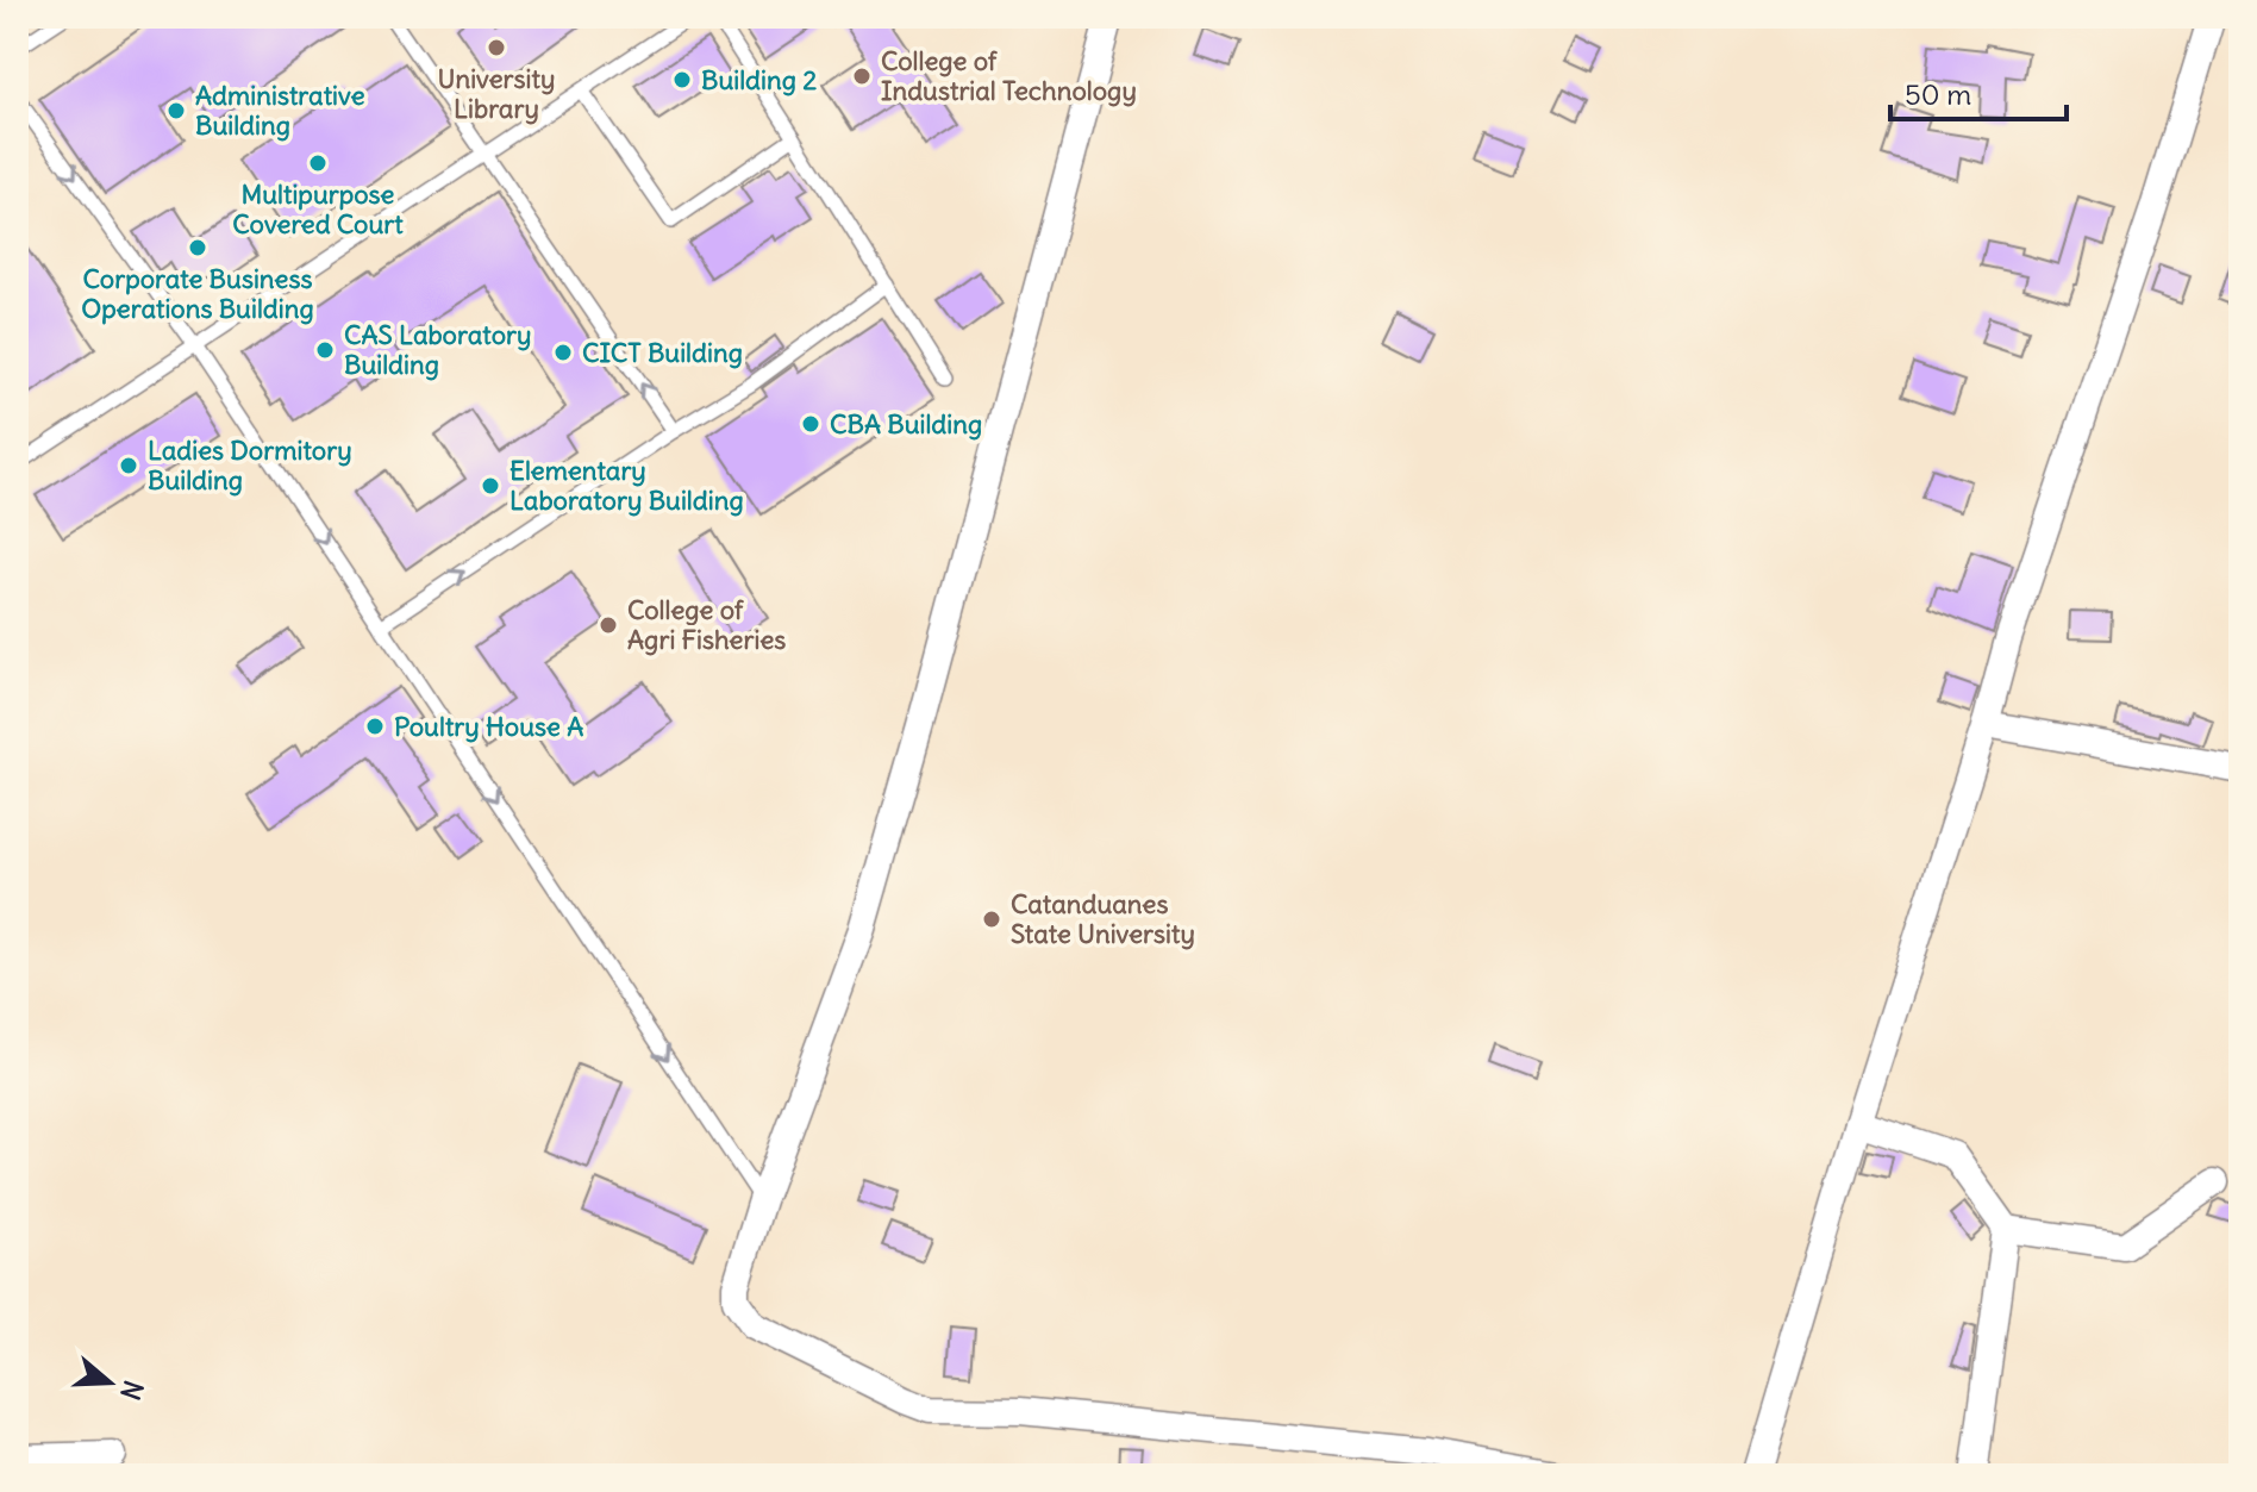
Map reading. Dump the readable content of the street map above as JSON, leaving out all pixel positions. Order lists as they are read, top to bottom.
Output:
{
  "places": [
    "University Library",
    "College of Industrial Technology",
    "Building 2",
    "Administrative Building",
    "Multipurpose Covered Court",
    "Corporate Business Operations Building",
    "CAS Laboratory Building",
    "CICT Building",
    "CBA Building",
    "Ladies Dormitory Building",
    "Elementary Laboratory Building",
    "College of Agri Fisheries",
    "Poultry House A",
    "Catanduanes State University"
  ],
  "scale_bar": "50 m",
  "north": "right"
}
